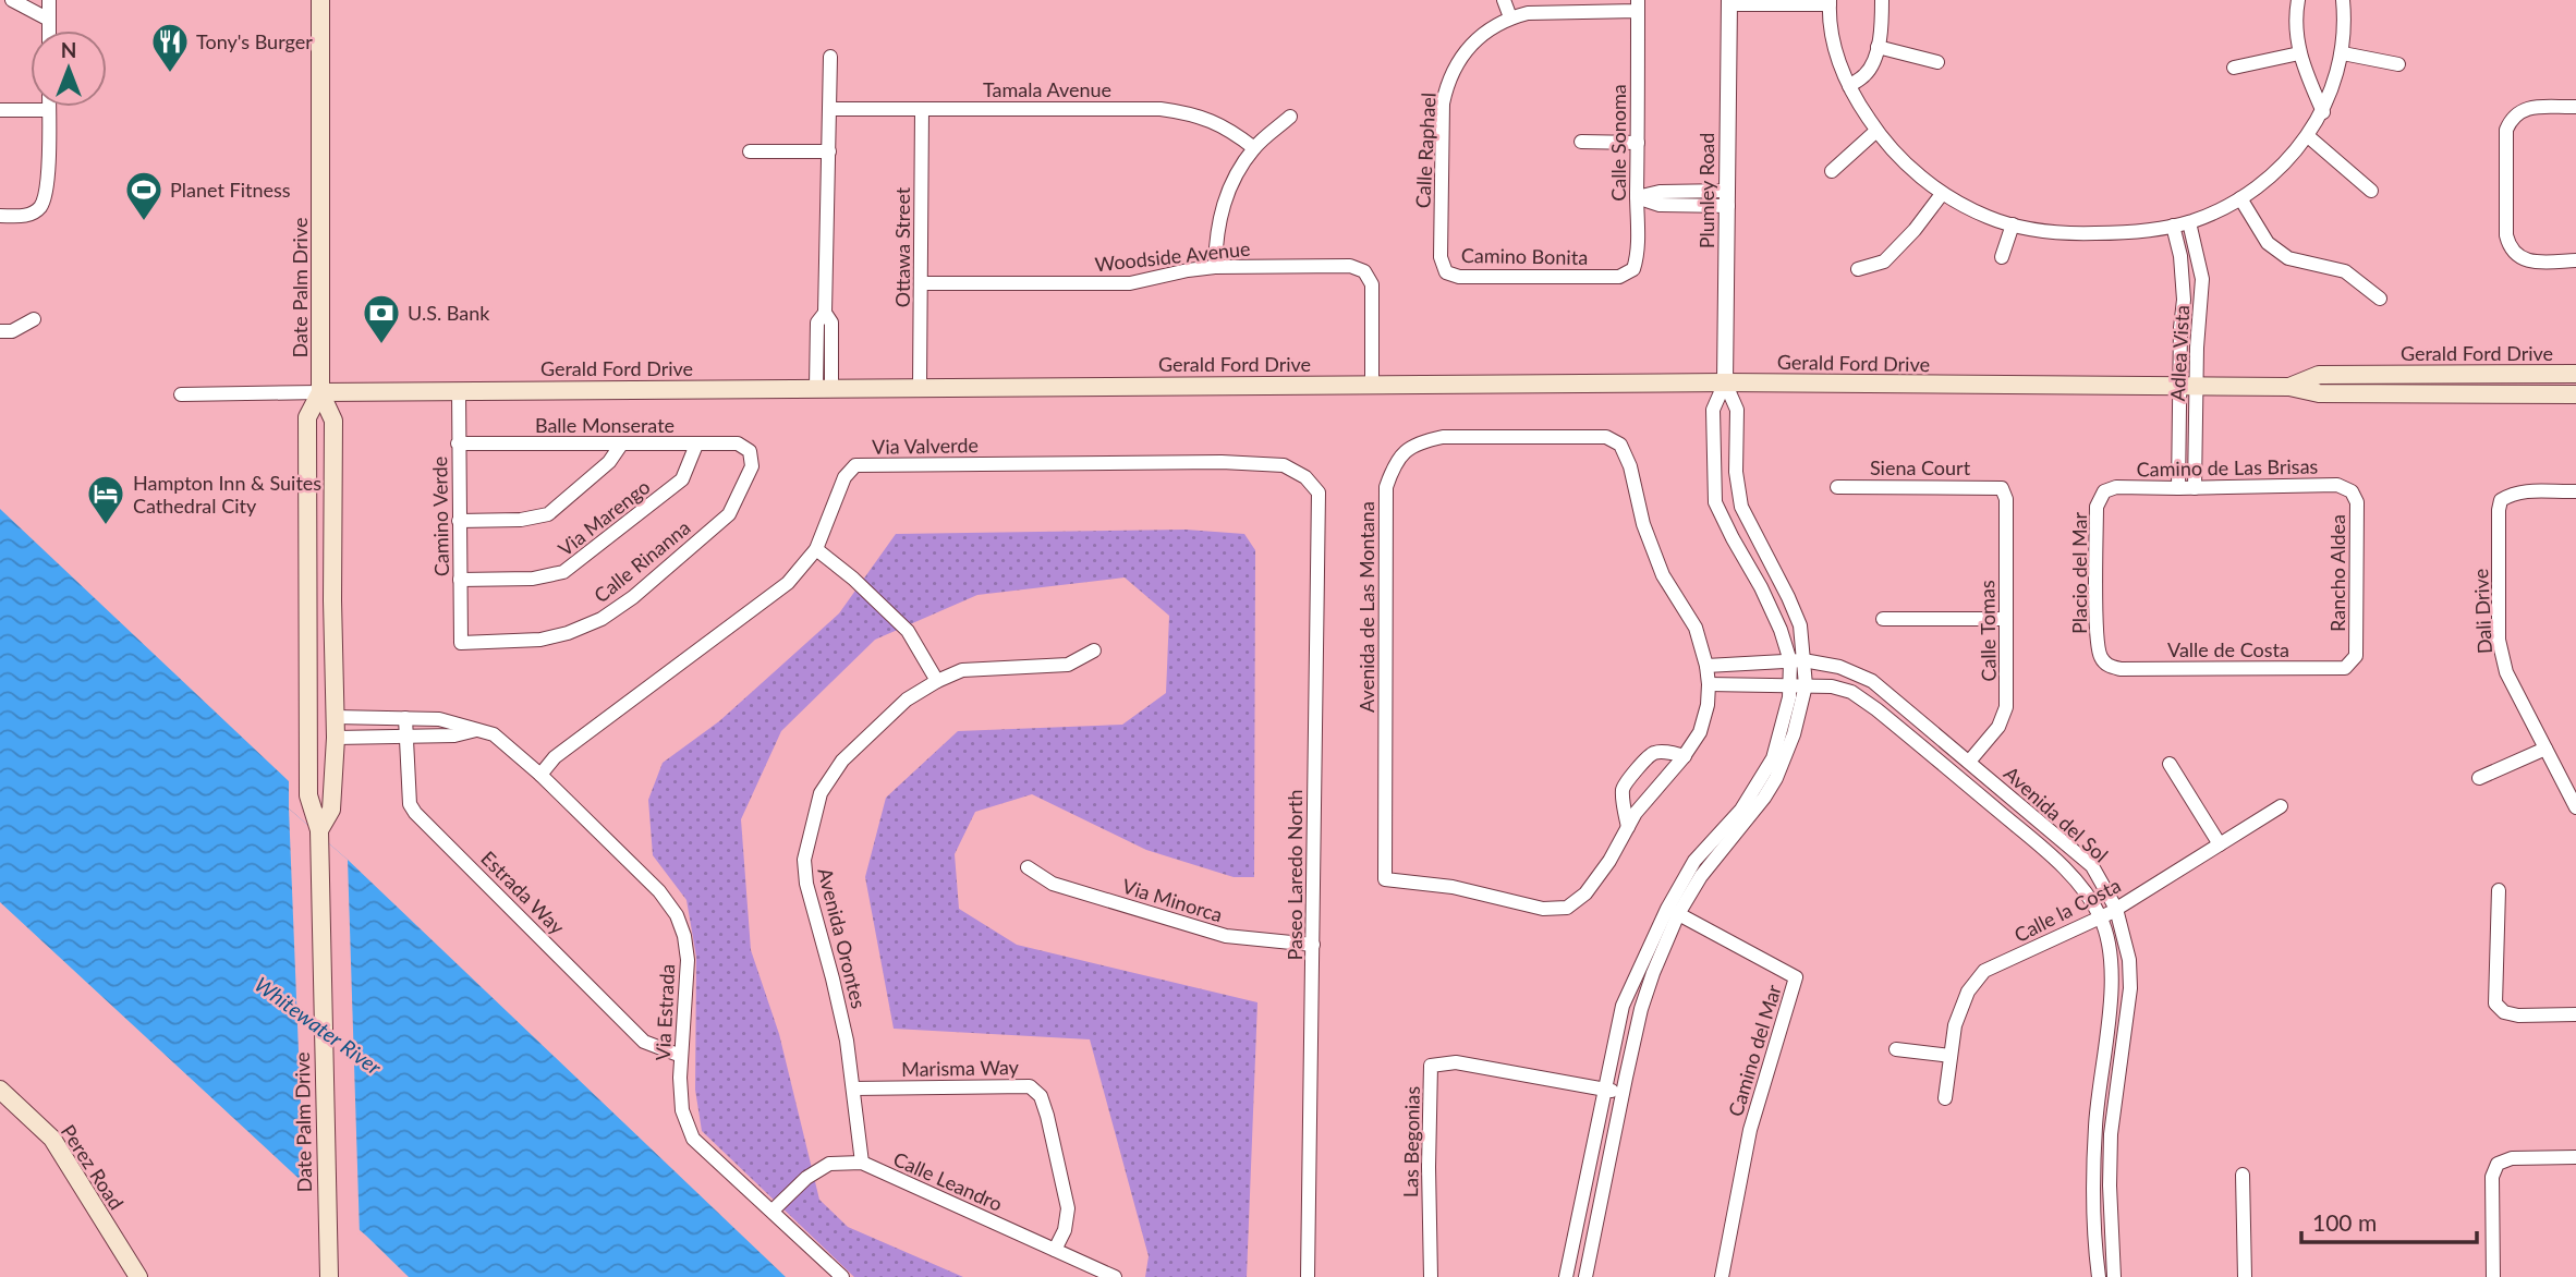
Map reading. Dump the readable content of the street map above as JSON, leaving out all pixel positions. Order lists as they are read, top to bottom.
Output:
{
  "streets": {
    "main road": ["Date Palm Drive", "Gerald Ford Drive", "Perez Road"],
    "street": [
      "Tamala Avenue",
      "Calle Sonoma",
      "Calle Raphael",
      "Plumley Road",
      "Ottawa Street",
      "Woodside Avenue",
      "Camino Bonita",
      "Adlea Vista",
      "Balle Monserate",
      "Via Valverde",
      "Siena Court",
      "Camino de Las Brisas",
      "Camino Verde",
      "Via Marengo",
      "Calle Rinanna",
      "Placio del Mar",
      "Rancho Aldea",
      "Avenida de Las Montana",
      "Dali Drive",
      "Calle Tomas",
      "Valle de Costa",
      "Avenida del Sol",
      "Paseo Laredo North",
      "Estrada Way",
      "Via Minorca",
      "Calle la Costa",
      "Avenida Orontes",
      "Via Estrada",
      "Camino del Mar",
      "Marisma Way",
      "Las Begonias",
      "Calle Leandro"
    ]
  },
  "crossings": [
    ["Tamala Avenue", "Ottawa Street"],
    ["Calle Sonoma", "Calle Raphael"],
    ["Calle Sonoma", "Camino Bonita"],
    ["Calle Raphael", "Camino Bonita"],
    ["Plumley Road", "Gerald Ford Drive"],
    ["Ottawa Street", "Woodside Avenue"],
    ["Ottawa Street", "Gerald Ford Drive"],
    ["Woodside Avenue", "Gerald Ford Drive"],
    ["Date Palm Drive", "Gerald Ford Drive"],
    ["Date Palm Drive", "Via Estrada"],
    ["Adlea Vista", "Gerald Ford Drive"],
    ["Adlea Vista", "Camino de Las Brisas"],
    ["Gerald Ford Drive", "Camino Verde"],
    ["Balle Monserate", "Camino Verde"],
    ["Balle Monserate", "Via Marengo"],
    ["Balle Monserate", "Calle Rinanna"],
    ["Via Valverde", "Paseo Laredo North"],
    ["Via Valverde", "Via Estrada"],
    ["Siena Court", "Calle Tomas"],
    ["Camino de Las Brisas", "Placio del Mar"],
    ["Camino de Las Brisas", "Rancho Aldea"],
    ["Camino Verde", "Via Marengo"],
    ["Camino Verde", "Calle Rinanna"],
    ["Placio del Mar", "Valle de Costa"],
    ["Rancho Aldea", "Valle de Costa"],
    ["Avenida de Las Montana", "Avenida del Sol"],
    ["Calle Tomas", "Avenida del Sol"],
    ["Avenida del Sol", "Calle la Costa"],
    ["Paseo Laredo North", "Via Minorca"],
    ["Estrada Way", "Via Estrada"],
    ["Avenida Orontes", "Marisma Way"],
    ["Avenida Orontes", "Calle Leandro"],
    ["Via Estrada", "Calle Leandro"],
    ["Marisma Way", "Calle Leandro"]
  ],
  "water": ["Whitewater River"],
  "places": {
    "restaurant": ["Tony's Burger"],
    "sports": ["Planet Fitness"],
    "bank": ["U.S. Bank"],
    "hotel": ["Hampton Inn & Suites Cathedral City"]
  },
  "scale_bar": "100 m",
  "north": "top"
}
